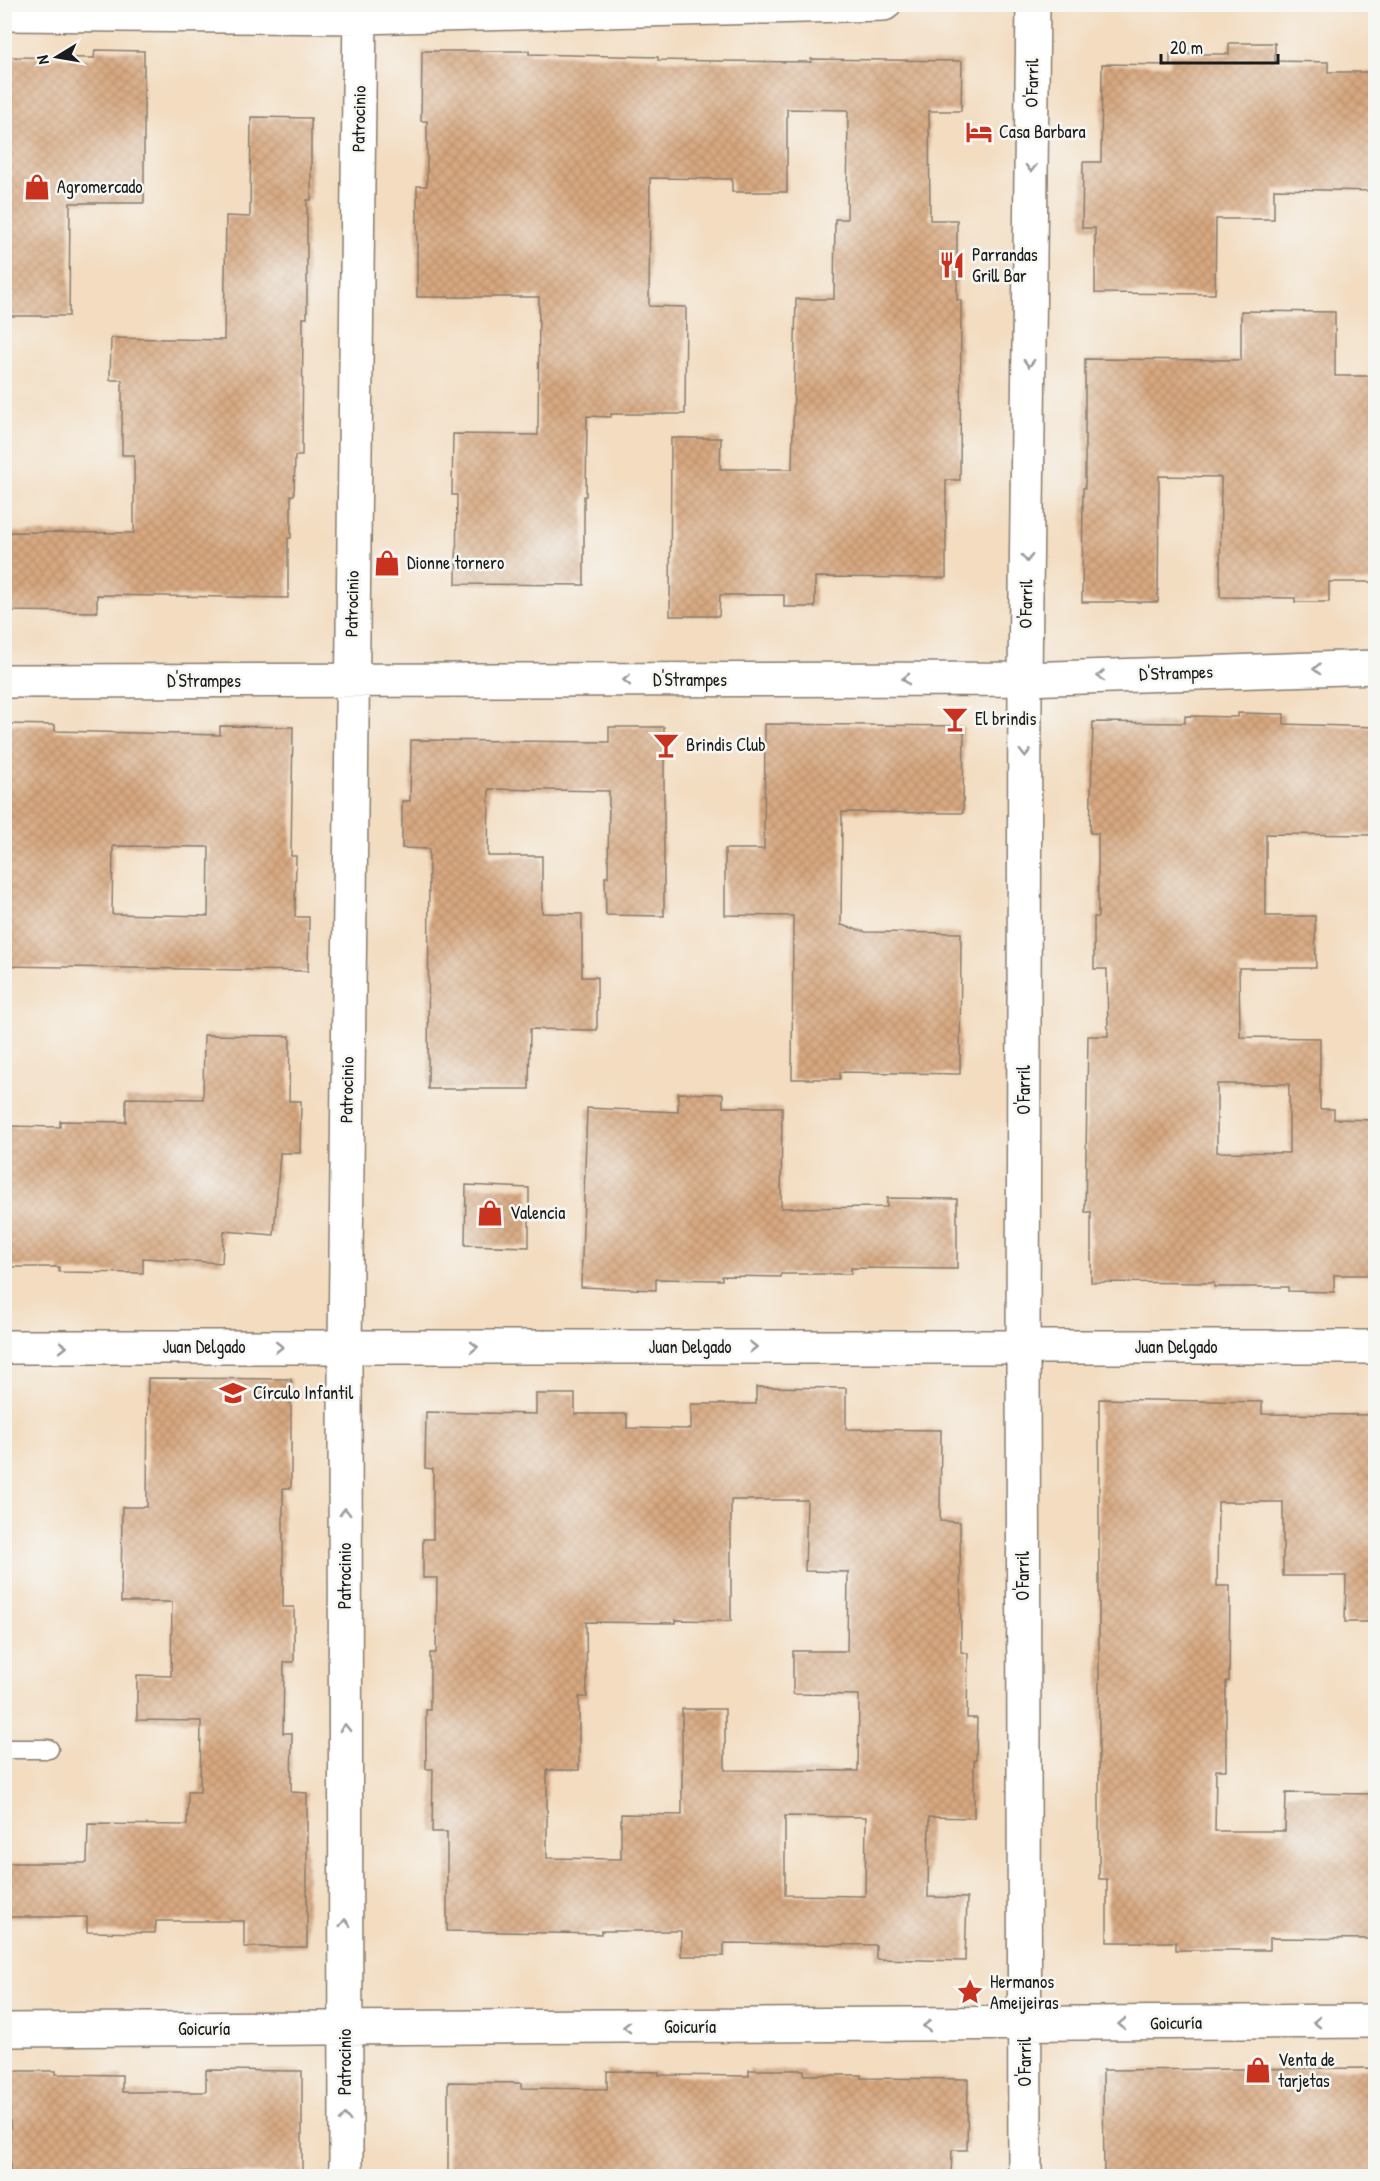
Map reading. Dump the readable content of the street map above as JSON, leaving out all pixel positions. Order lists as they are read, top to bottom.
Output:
{
  "streets": {
    "street": [
      "O'Farril",
      "Patrocinio",
      "D'Strampes",
      "Juan Delgado",
      "Goicuría"
    ]
  },
  "crossings": [
    ["O'Farril", "D'Strampes"],
    ["O'Farril", "Juan Delgado"],
    ["O'Farril", "Goicuría"],
    ["Patrocinio", "D'Strampes"],
    ["Patrocinio", "Juan Delgado"],
    ["Patrocinio", "Goicuría"]
  ],
  "one_way": [
    "O'Farril",
    "Patrocinio",
    "D'Strampes",
    "Juan Delgado",
    "Goicuría"
  ],
  "places": {
    "hotel": ["Casa Barbara"],
    "shop": [
      "Agromercado",
      "Dionne tornero",
      "Valencia",
      "Venta de tarjetas"
    ],
    "restaurant": ["Parrandas Grill Bar"],
    "bar": ["El brindis", "Brindis Club"],
    "school or university": ["Círculo Infantil"],
    "place": ["Hermanos Ameijeiras"]
  },
  "scale_bar": "20 m",
  "north": "left"
}
